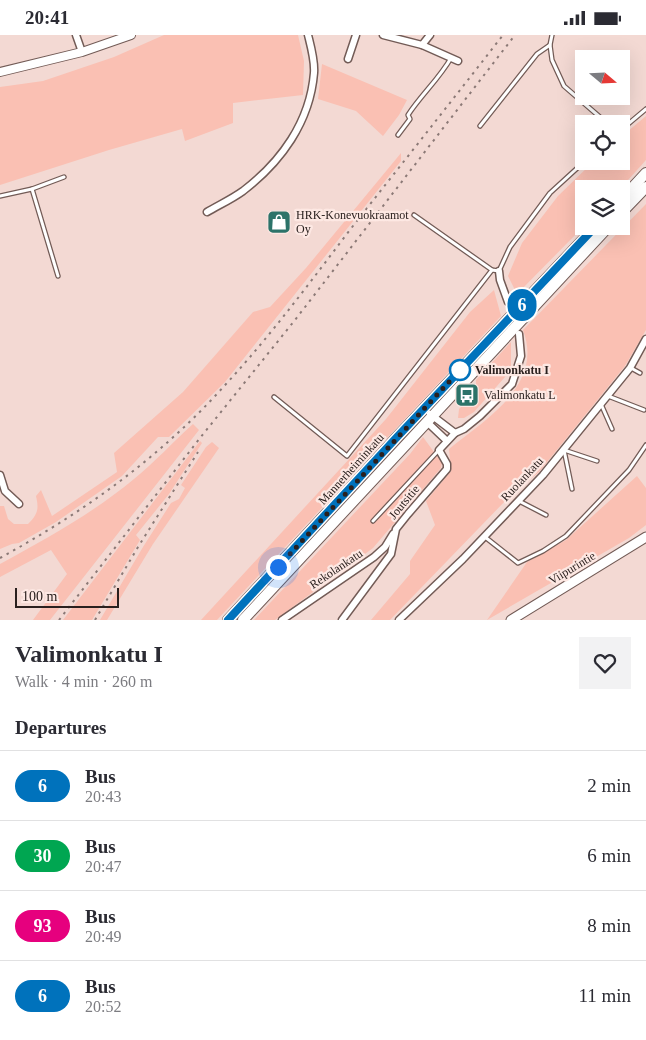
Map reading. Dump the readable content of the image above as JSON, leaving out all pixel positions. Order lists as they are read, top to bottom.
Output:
{
  "streets": {
    "main road": ["Mannerheiminkatu", "Viipurintie"],
    "street": ["Ruolankatu", "Joutsitie", "Rekolankatu"]
  },
  "crossings": [
    ["Joutsitie", "Rekolankatu"]
  ],
  "places": {
    "shop": ["HRK-Konevuokraamot Oy"],
    "other": ["Valimonkatu I"],
    "bus stop": ["Valimonkatu L"]
  },
  "lines": ["bus line 6"],
  "scale_bar": "100 m",
  "north": "right",
  "page": {
    "status": "20:41",
    "on_map": "6",
    "scale": "100 m",
    "heading": [
      ["Valimonkatu I", "Walk · 4 min · 260 m"],
      "Departures"
    ],
    "list": [
      {
        "mark": "6",
        "name": "Bus",
        "note": "20:43",
        "value": "2 min"
      },
      {
        "mark": "30",
        "name": "Bus",
        "note": "20:47",
        "value": "6 min"
      },
      {
        "mark": "93",
        "name": "Bus",
        "note": "20:49",
        "value": "8 min"
      },
      {
        "mark": "6",
        "name": "Bus",
        "note": "20:52",
        "value": "11 min"
      }
    ]
  }
}
